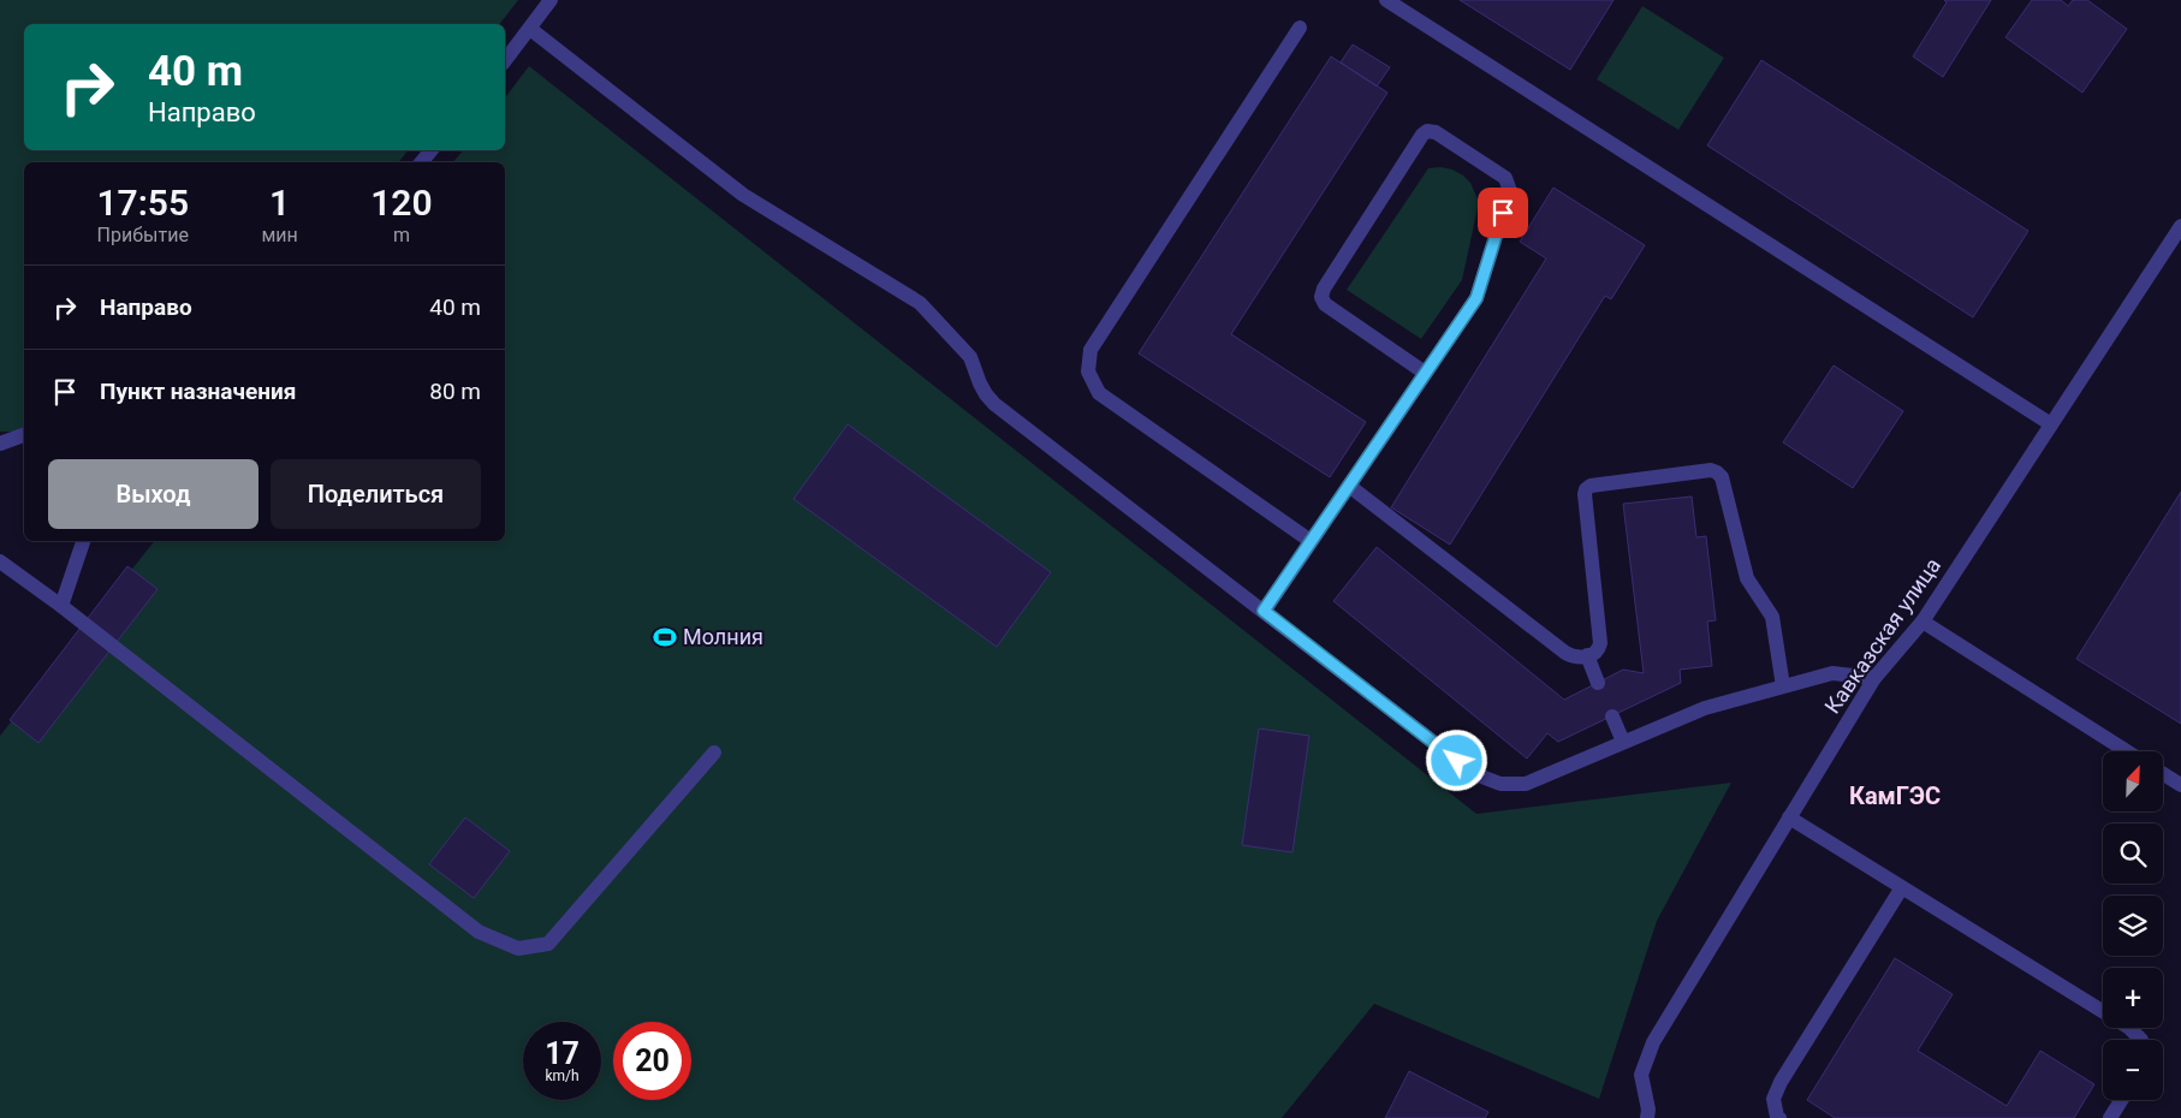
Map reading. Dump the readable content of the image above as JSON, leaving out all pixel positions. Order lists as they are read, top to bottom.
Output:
{
  "streets": {
    "street": ["Кавказская улица"]
  },
  "districts": ["КамГЭС"],
  "places": {
    "sports": ["Молния"]
  },
  "north": "top right",
  "page": {
    "turn": ["40 m", "Направо"],
    "eta": [
      "17:55",
      "Прибытие",
      "1",
      "мин",
      "120",
      "m"
    ],
    "list": [
      {
        "name": "Направо",
        "value": "40 m"
      },
      {
        "name": "Пункт назначения",
        "value": "80 m"
      }
    ],
    "buttons": ["Выход", "Поделиться"],
    "map_buttons": ["+", "−"],
    "speed": "17 km/h",
    "limit": "20"
  }
}
